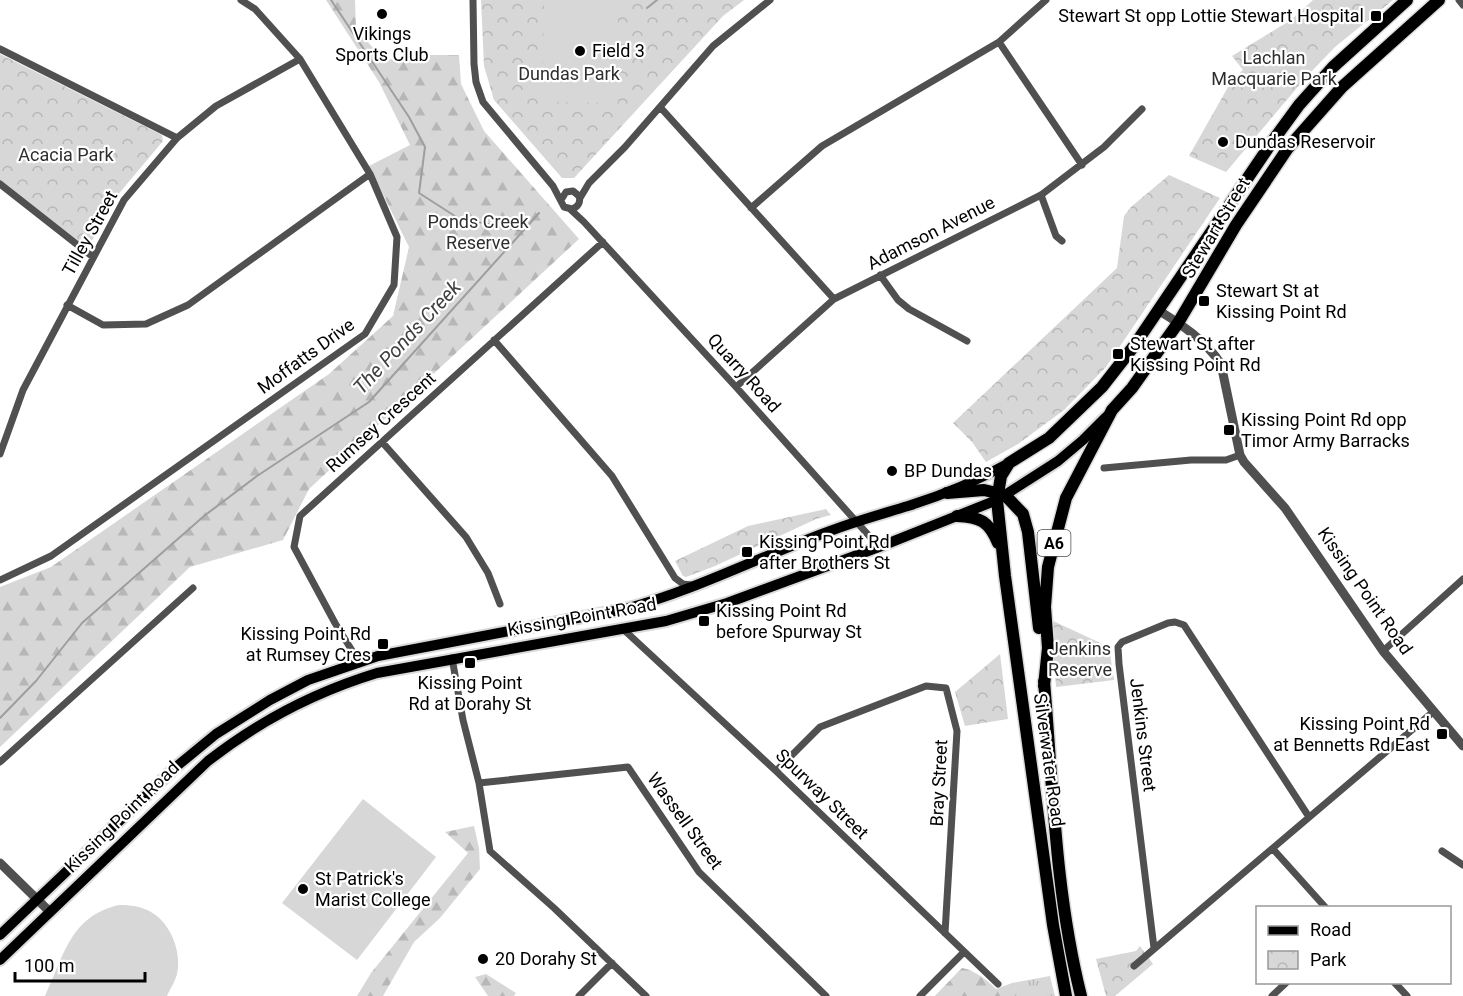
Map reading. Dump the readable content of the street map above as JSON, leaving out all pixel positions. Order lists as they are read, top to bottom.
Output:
{
  "streets": {
    "highway": [
      "Stewart Street",
      "A6",
      "Kissing Point Road",
      "Silverwater Road"
    ],
    "street": [
      "Tilley Street",
      "Adamson Avenue",
      "Moffatts Drive",
      "Quarry Road",
      "Rumsey Crescent",
      "Jenkins Street",
      "Bray Street",
      "Spurway Street",
      "Wassell Street"
    ]
  },
  "crossings": [
    ["Stewart Street", "Kissing Point Road"],
    ["Tilley Street", "Moffatts Drive"],
    ["Adamson Avenue", "Quarry Road"],
    ["Quarry Road", "Rumsey Crescent"],
    ["Quarry Road", "Kissing Point Road"],
    ["Rumsey Crescent", "Kissing Point Road"],
    ["Kissing Point Road", "Silverwater Road"],
    ["Kissing Point Road", "Spurway Street"],
    ["Bray Street", "Spurway Street"]
  ],
  "water": ["The Ponds Creek"],
  "parks": [
    "Lachlan Macquarie Park",
    "Dundas Park",
    "Acacia Park",
    "Ponds Creek Reserve",
    "Jenkins Reserve"
  ],
  "places": {
    "other": [
      "Vikings Sports Club",
      "Field 3",
      "Dundas Reservoir",
      "BP Dundas",
      "St Patrick's Marist College",
      "20 Dorahy St"
    ],
    "transit": [
      "Stewart St opp Lottie Stewart Hospital",
      "Stewart St at Kissing Point Rd",
      "Stewart St after Kissing Point Rd",
      "Kissing Point Rd opp Timor Army Barracks",
      "Kissing Point Rd after Brothers St",
      "Kissing Point Rd before Spurway St",
      "Kissing Point Rd at Rumsey Cres",
      "Kissing Point Rd at Dorahy St",
      "Kissing Point Rd at Bennetts Rd East"
    ]
  },
  "legend": ["Road", "Park"],
  "scale_bar": "100 m"
}
